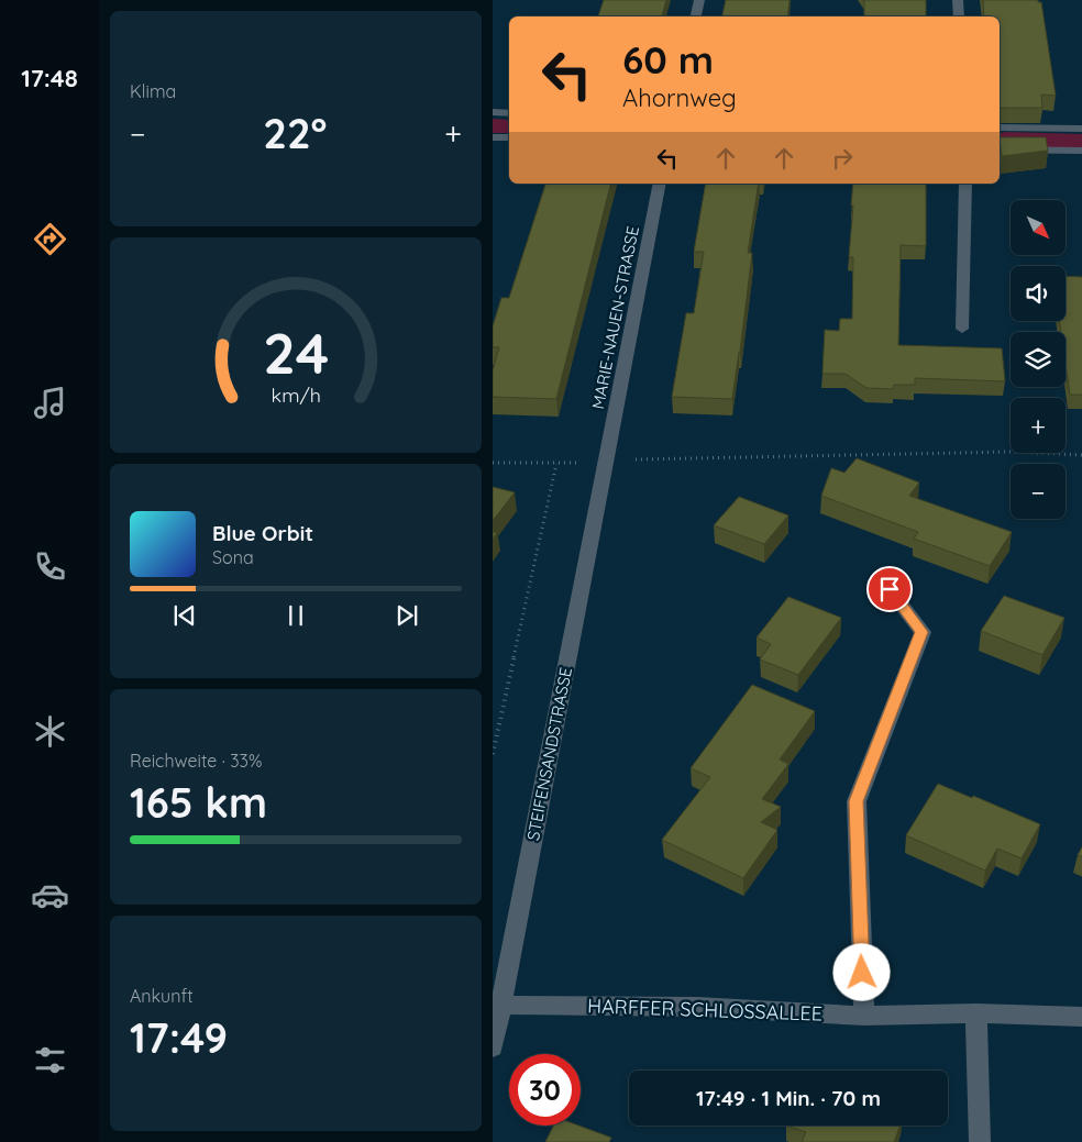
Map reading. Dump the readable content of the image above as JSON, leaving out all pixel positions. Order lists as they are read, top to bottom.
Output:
{
  "streets": {
    "street": ["MARIE-NAUEN-STRASSE", "STEIFENSANDSTRASSE", "HARFFER SCHLOSSALLEE"]
  },
  "crossings": [
    ["MARIE-NAUEN-STRASSE", "STEIFENSANDSTRASSE"],
    ["STEIFENSANDSTRASSE", "HARFFER SCHLOSSALLEE"]
  ],
  "north": "bottom right",
  "page": {
    "tabs": "17:48",
    "tile": [
      "Klima",
      ["Reichweite · 33%", "165 km"],
      ["Ankunft", "17:49"]
    ],
    "turn": ["60 m", "Ahornweg"],
    "heat": ["−", "22°", "+"],
    "map_buttons": ["+", "−"],
    "song": ["Blue Orbit", "Sona"],
    "limit": "30",
    "trip": "17:49 · 1 Min. · 70 m",
    "gauge": ["24", "km/h"]
  }
}
